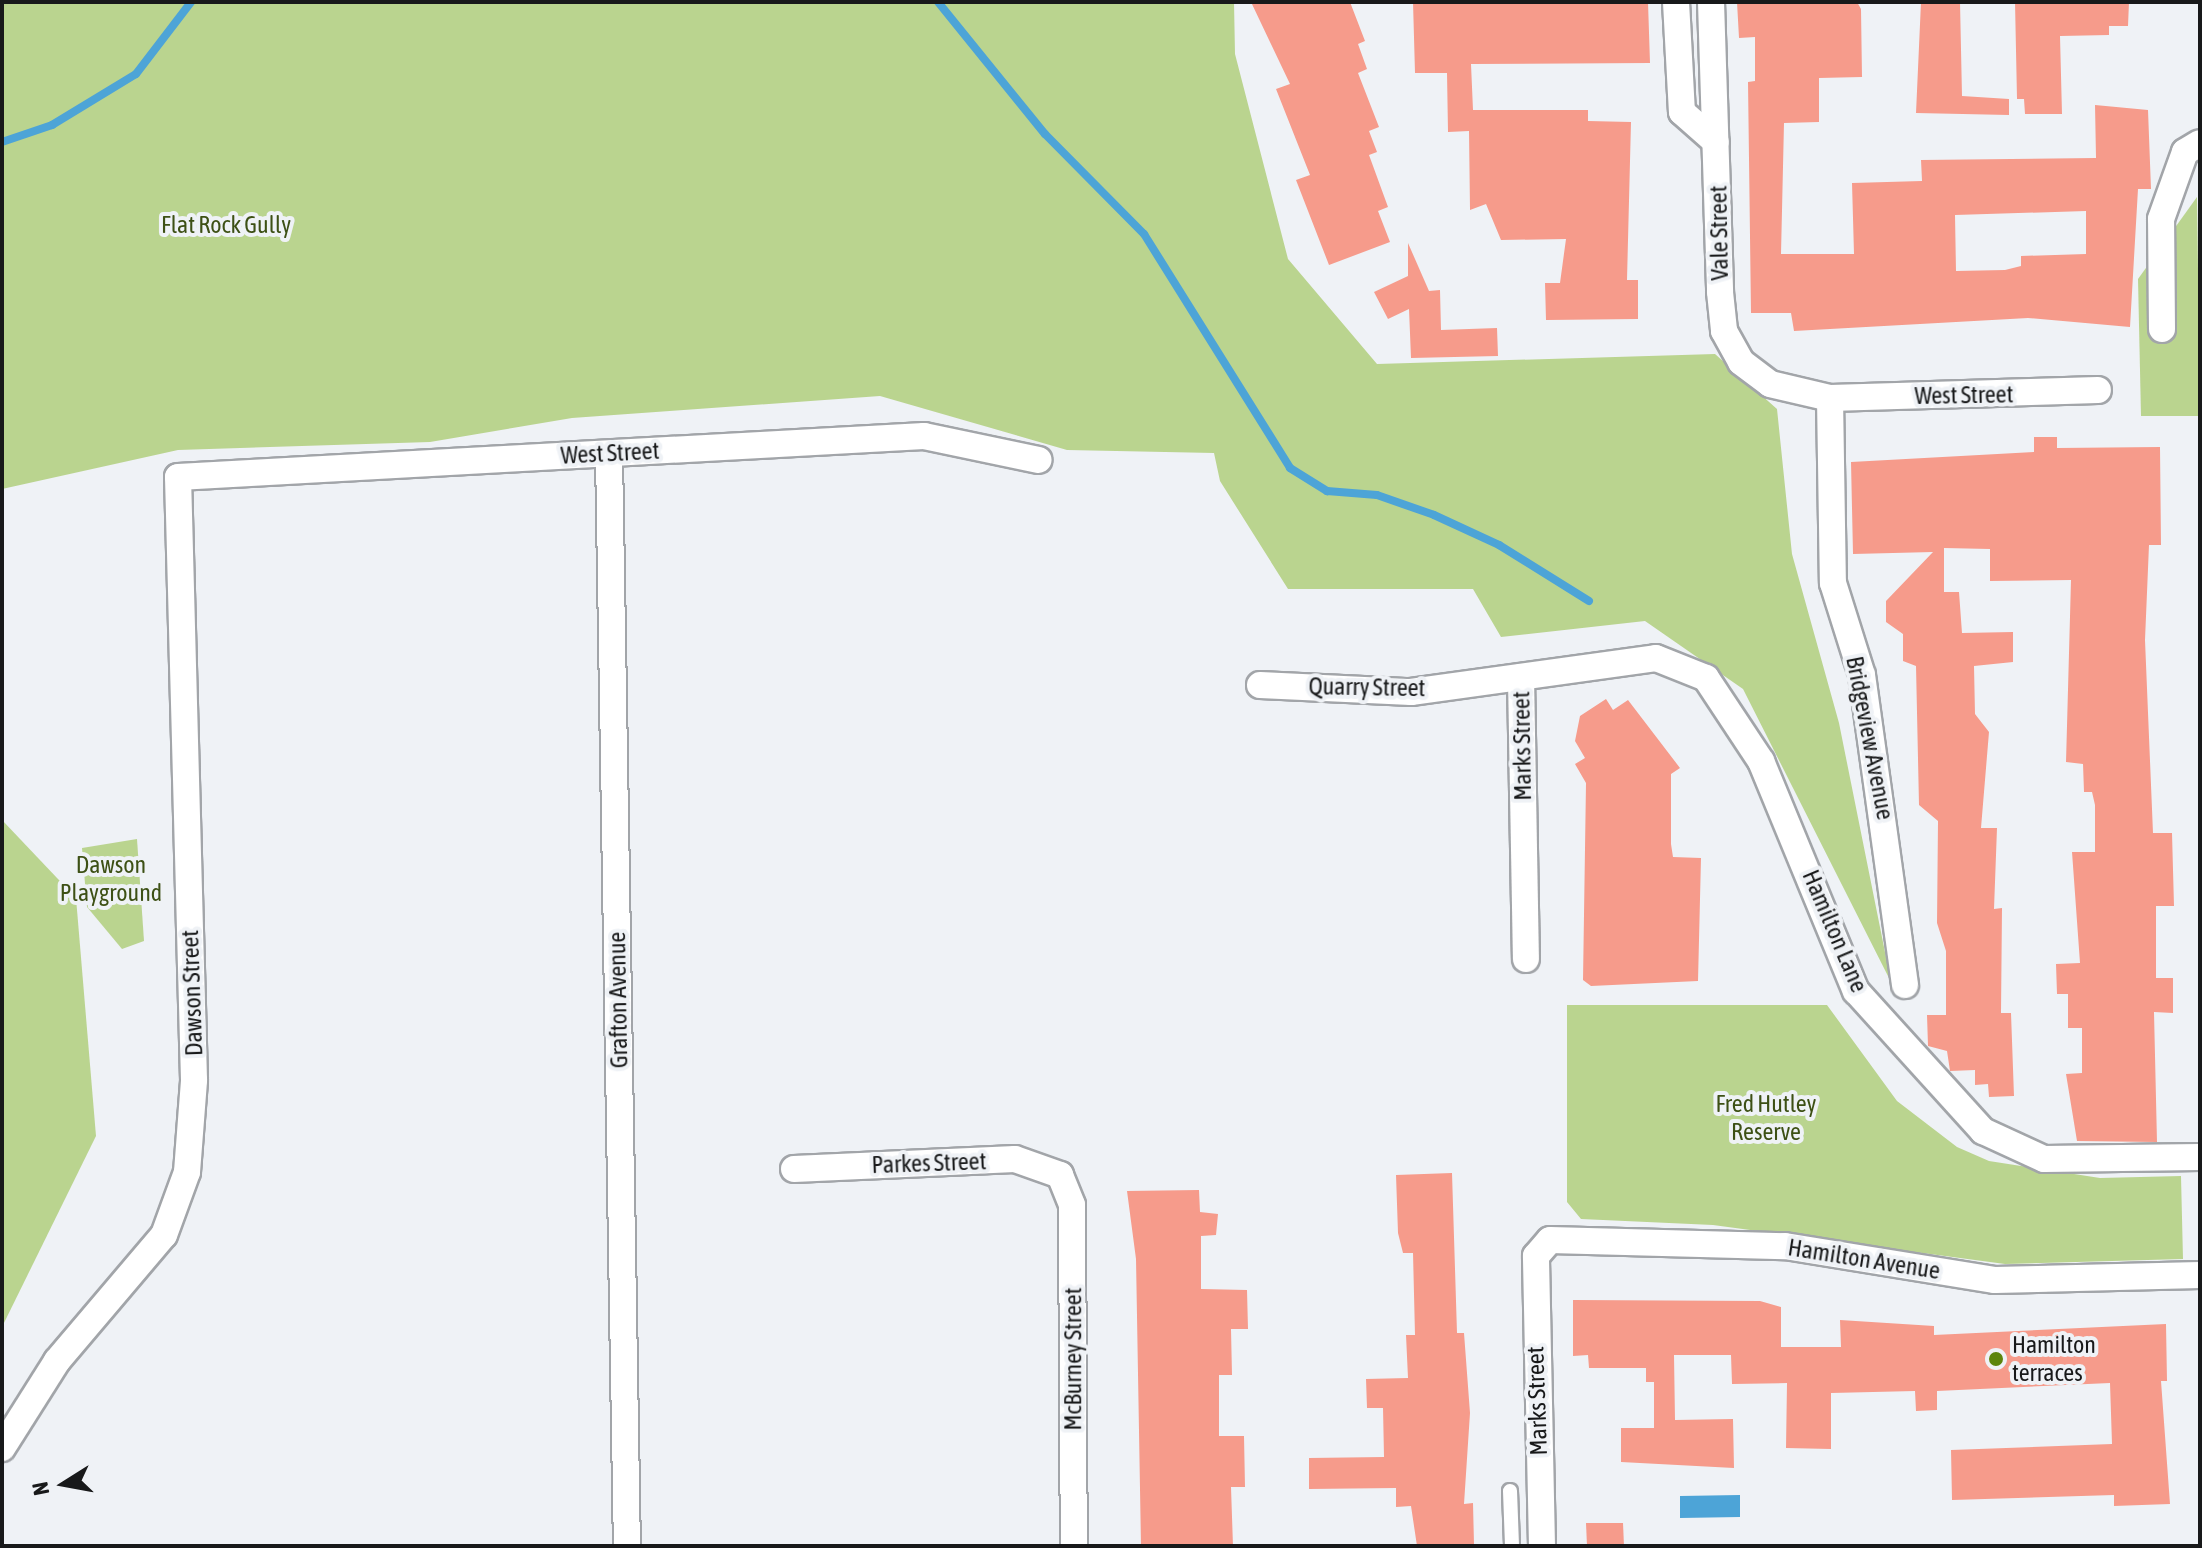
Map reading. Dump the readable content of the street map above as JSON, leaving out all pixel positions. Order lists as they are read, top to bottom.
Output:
{
  "streets": {
    "street": [
      "Vale Street",
      "West Street",
      "Quarry Street",
      "Bridgeview Avenue",
      "Marks Street",
      "Hamilton Lane",
      "Dawson Street",
      "Grafton Avenue",
      "Parkes Street",
      "Hamilton Avenue",
      "McBurney Street"
    ]
  },
  "crossings": [
    ["Vale Street", "West Street"],
    ["Vale Street", "Bridgeview Avenue"],
    ["West Street", "Bridgeview Avenue"],
    ["West Street", "Dawson Street"],
    ["West Street", "Grafton Avenue"],
    ["Quarry Street", "Marks Street"],
    ["Quarry Street", "Hamilton Lane"],
    ["Marks Street", "Hamilton Lane"],
    ["Marks Street", "Hamilton Avenue"],
    ["Parkes Street", "McBurney Street"]
  ],
  "parks": ["Flat Rock Gully", "Dawson Playground", "Fred Hutley Reserve"],
  "places": ["Hamilton terraces"],
  "north": "left"
}
